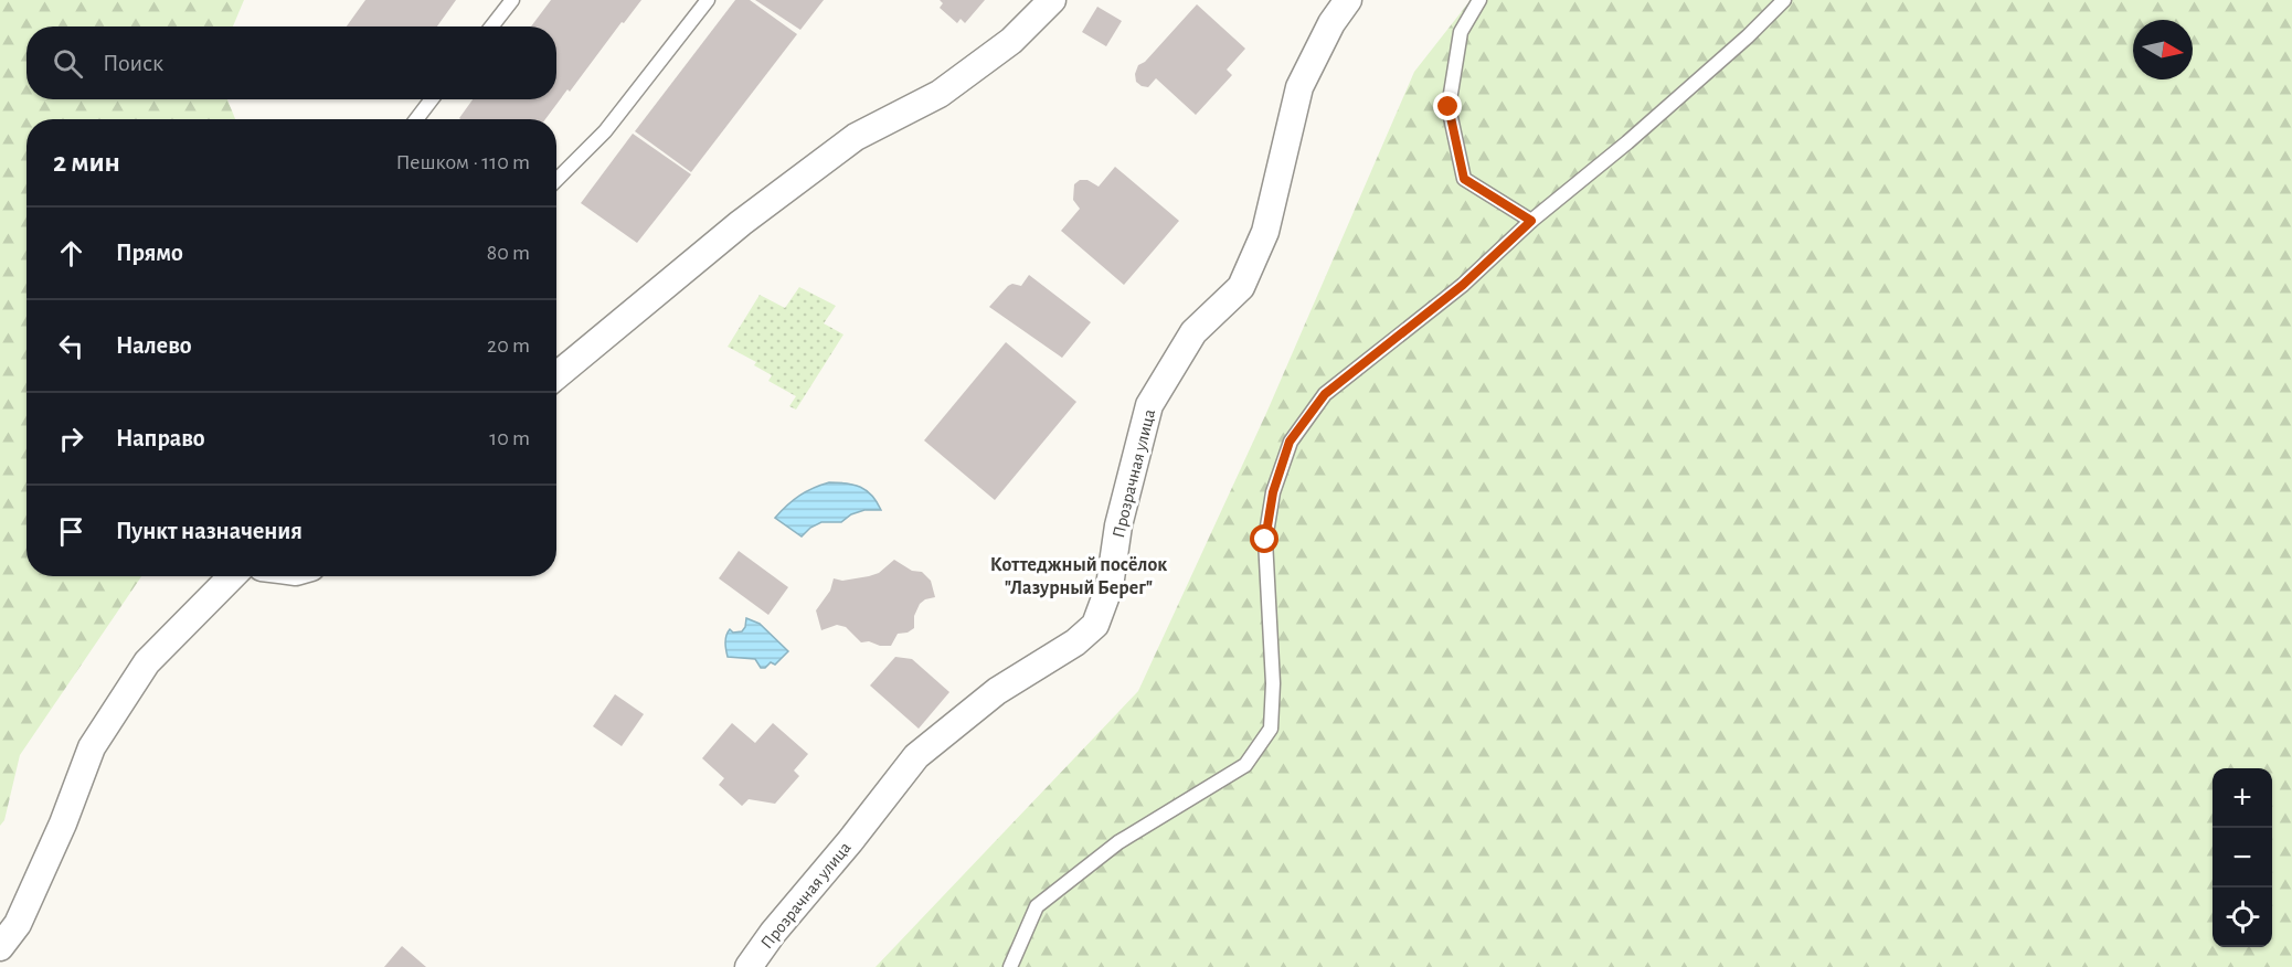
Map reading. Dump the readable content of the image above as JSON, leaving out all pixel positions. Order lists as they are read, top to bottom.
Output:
{
  "streets": {
    "street": ["Прозрачная улица"]
  },
  "districts": ["Коттеджный посёлок \"Лазурный Берег\""],
  "north": "right",
  "page": {
    "search": "Поиск",
    "heading": ["2 мин", "Пешком · 110 m"],
    "list": [
      ["Прямо", "80 m"],
      ["Налево", "20 m"],
      ["Направо", "10 m"],
      "Пункт назначения"
    ],
    "map_buttons": ["+", "−"]
  }
}
